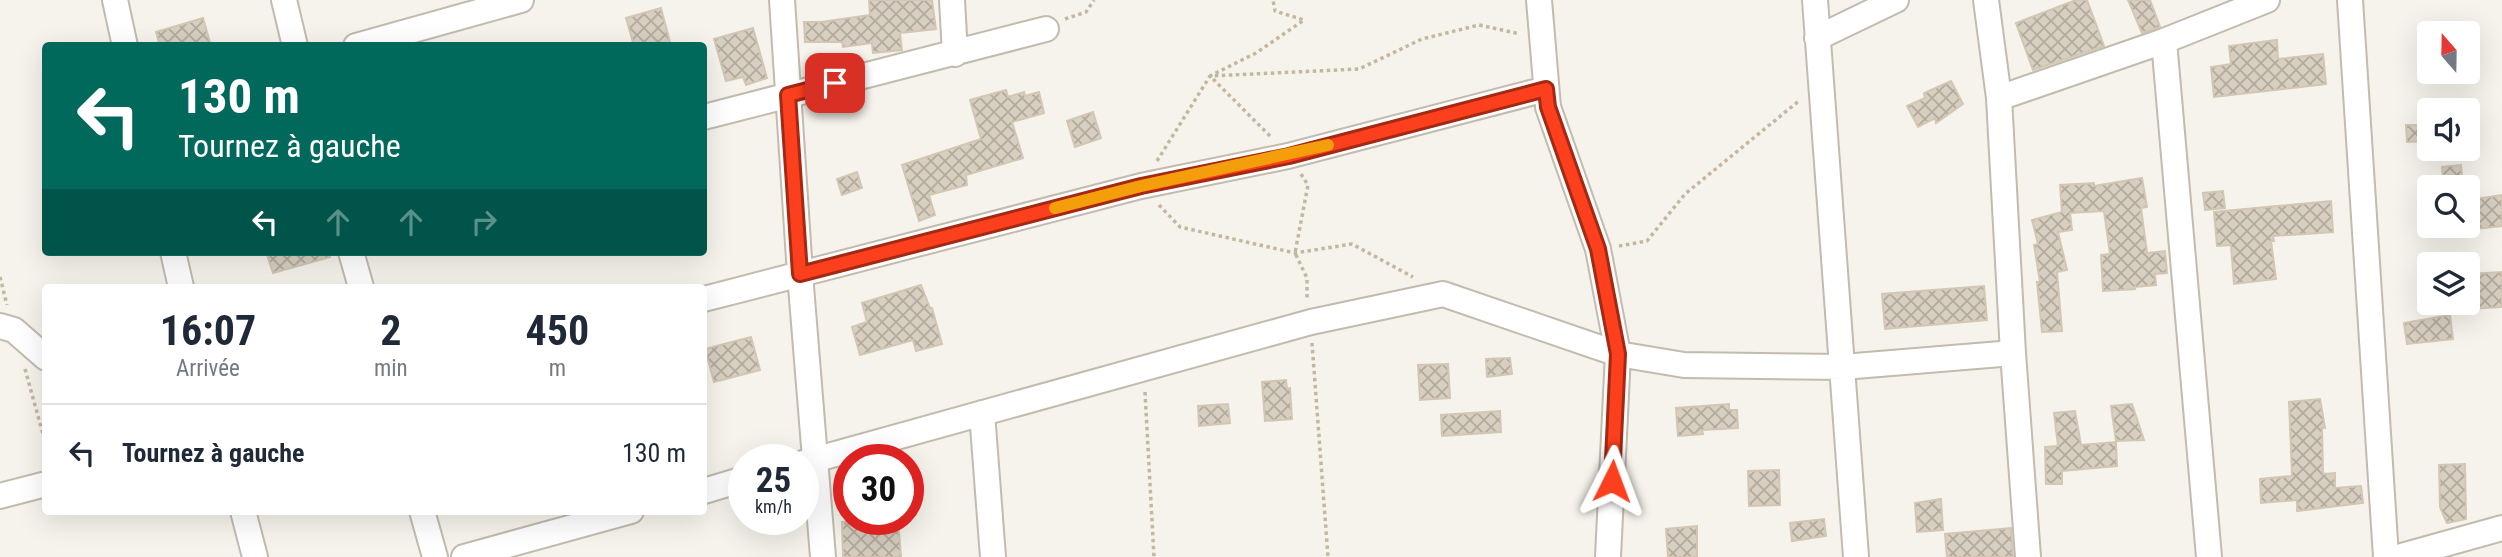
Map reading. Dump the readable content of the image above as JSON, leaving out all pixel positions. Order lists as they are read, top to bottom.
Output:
{
  "north": "top",
  "page": {
    "turn": ["130 m", "Tournez à gauche"],
    "eta": [
      "16:07",
      "Arrivée",
      "2",
      "min",
      "450",
      "m"
    ],
    "list": [
      {
        "name": "Tournez à gauche",
        "value": "130 m"
      }
    ],
    "speed": "25 km/h",
    "limit": "30"
  }
}
